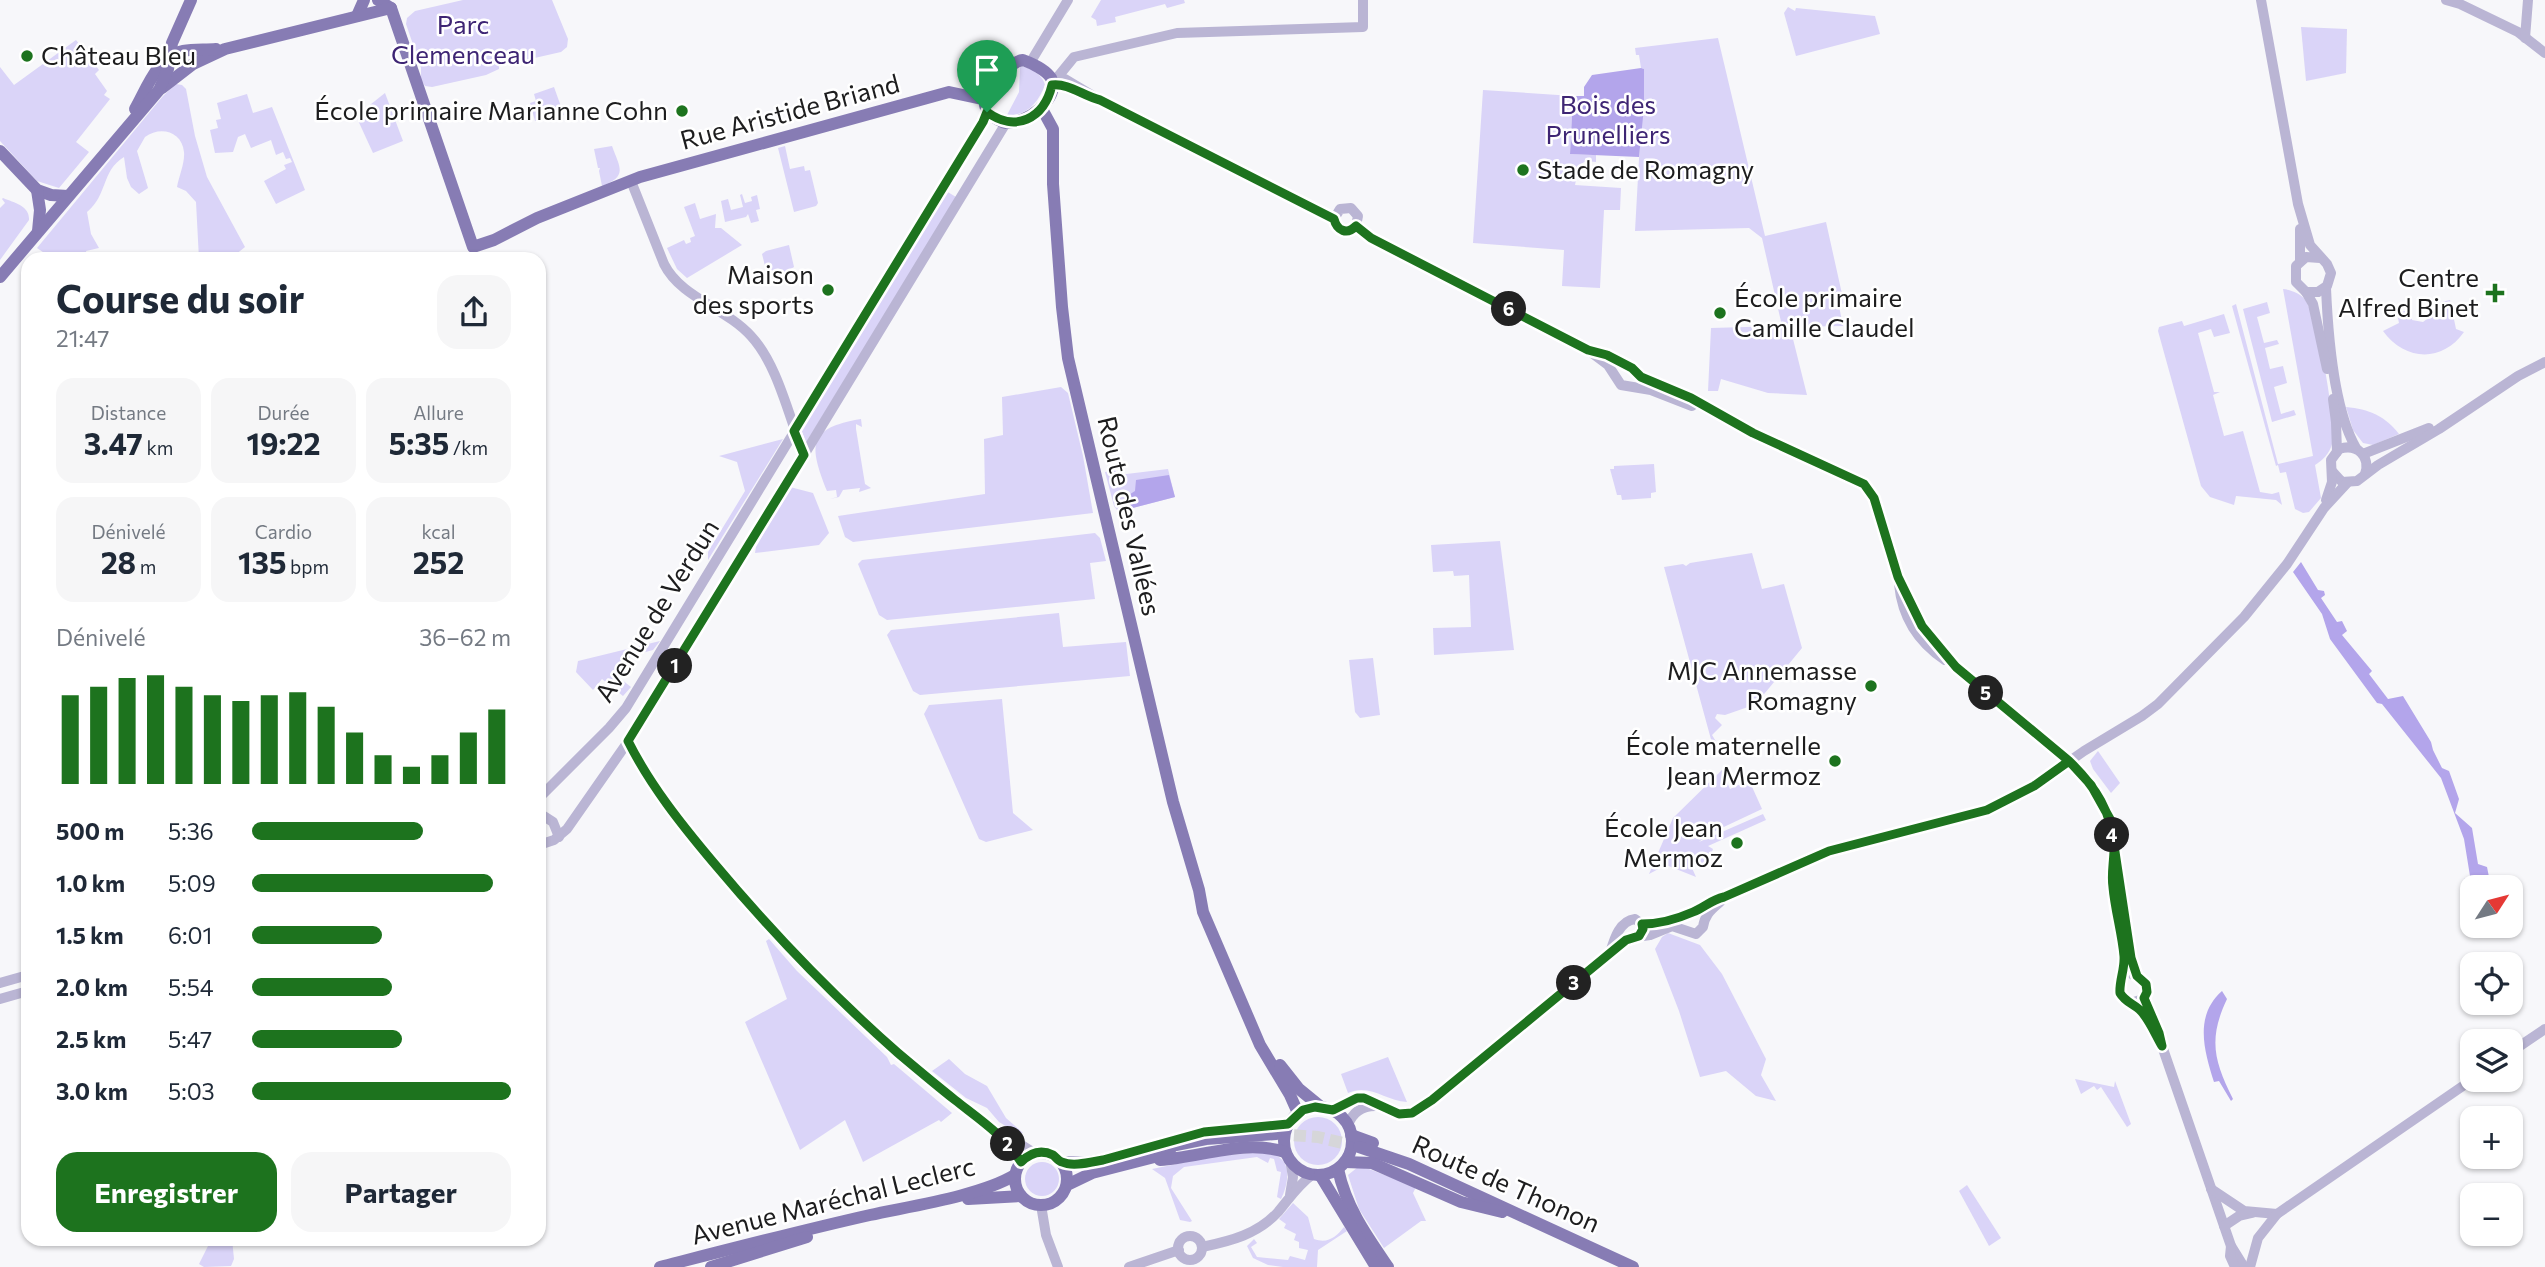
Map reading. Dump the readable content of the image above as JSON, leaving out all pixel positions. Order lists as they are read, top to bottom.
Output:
{
  "streets": {
    "main road": [
      "Rue Aristide Briand",
      "Route des Vallées",
      "Route de Thonon",
      "Avenue Maréchal Leclerc"
    ],
    "street": ["Avenue de Verdun"]
  },
  "crossings": [
    ["Rue Aristide Briand", "Route des Vallées"],
    ["Rue Aristide Briand", "Avenue de Verdun"],
    ["Route des Vallées", "Avenue de Verdun"]
  ],
  "parks": ["Parc Clemenceau", "Bois des Prunelliers"],
  "places": {
    "other": [
      "Château Bleu",
      "École primaire Marianne Cohn",
      "Stade de Romagny",
      "Maison des sports",
      "École primaire Camille Claudel",
      "MJC Annemasse Romagny",
      "École maternelle Jean Mermoz",
      "École Jean Mermoz"
    ],
    "health": ["Centre Alfred Binet"]
  },
  "north": "top right",
  "page": {
    "heading": ["Course du soir", "21:47"],
    "pins": [
      "6",
      "1",
      "5",
      "4",
      "3",
      "2"
    ],
    "stats": [
      ["Distance", "3.47 km"],
      ["Durée", "19:22"],
      ["Allure", "5:35 /km"],
      ["Dénivelé", "28 m"],
      ["Cardio", "135 bpm"],
      ["kcal", "252"]
    ],
    "chart": ["Dénivelé", "36–62 m"],
    "list": [
      {
        "name": "500 m",
        "note": "5:36"
      },
      {
        "name": "1.0 km",
        "note": "5:09"
      },
      {
        "name": "1.5 km",
        "note": "6:01"
      },
      {
        "name": "2.0 km",
        "note": "5:54"
      },
      {
        "name": "2.5 km",
        "note": "5:47"
      },
      {
        "name": "3.0 km",
        "note": "5:03"
      }
    ],
    "map_buttons": ["+", "−"],
    "buttons": ["Enregistrer", "Partager"]
  }
}
